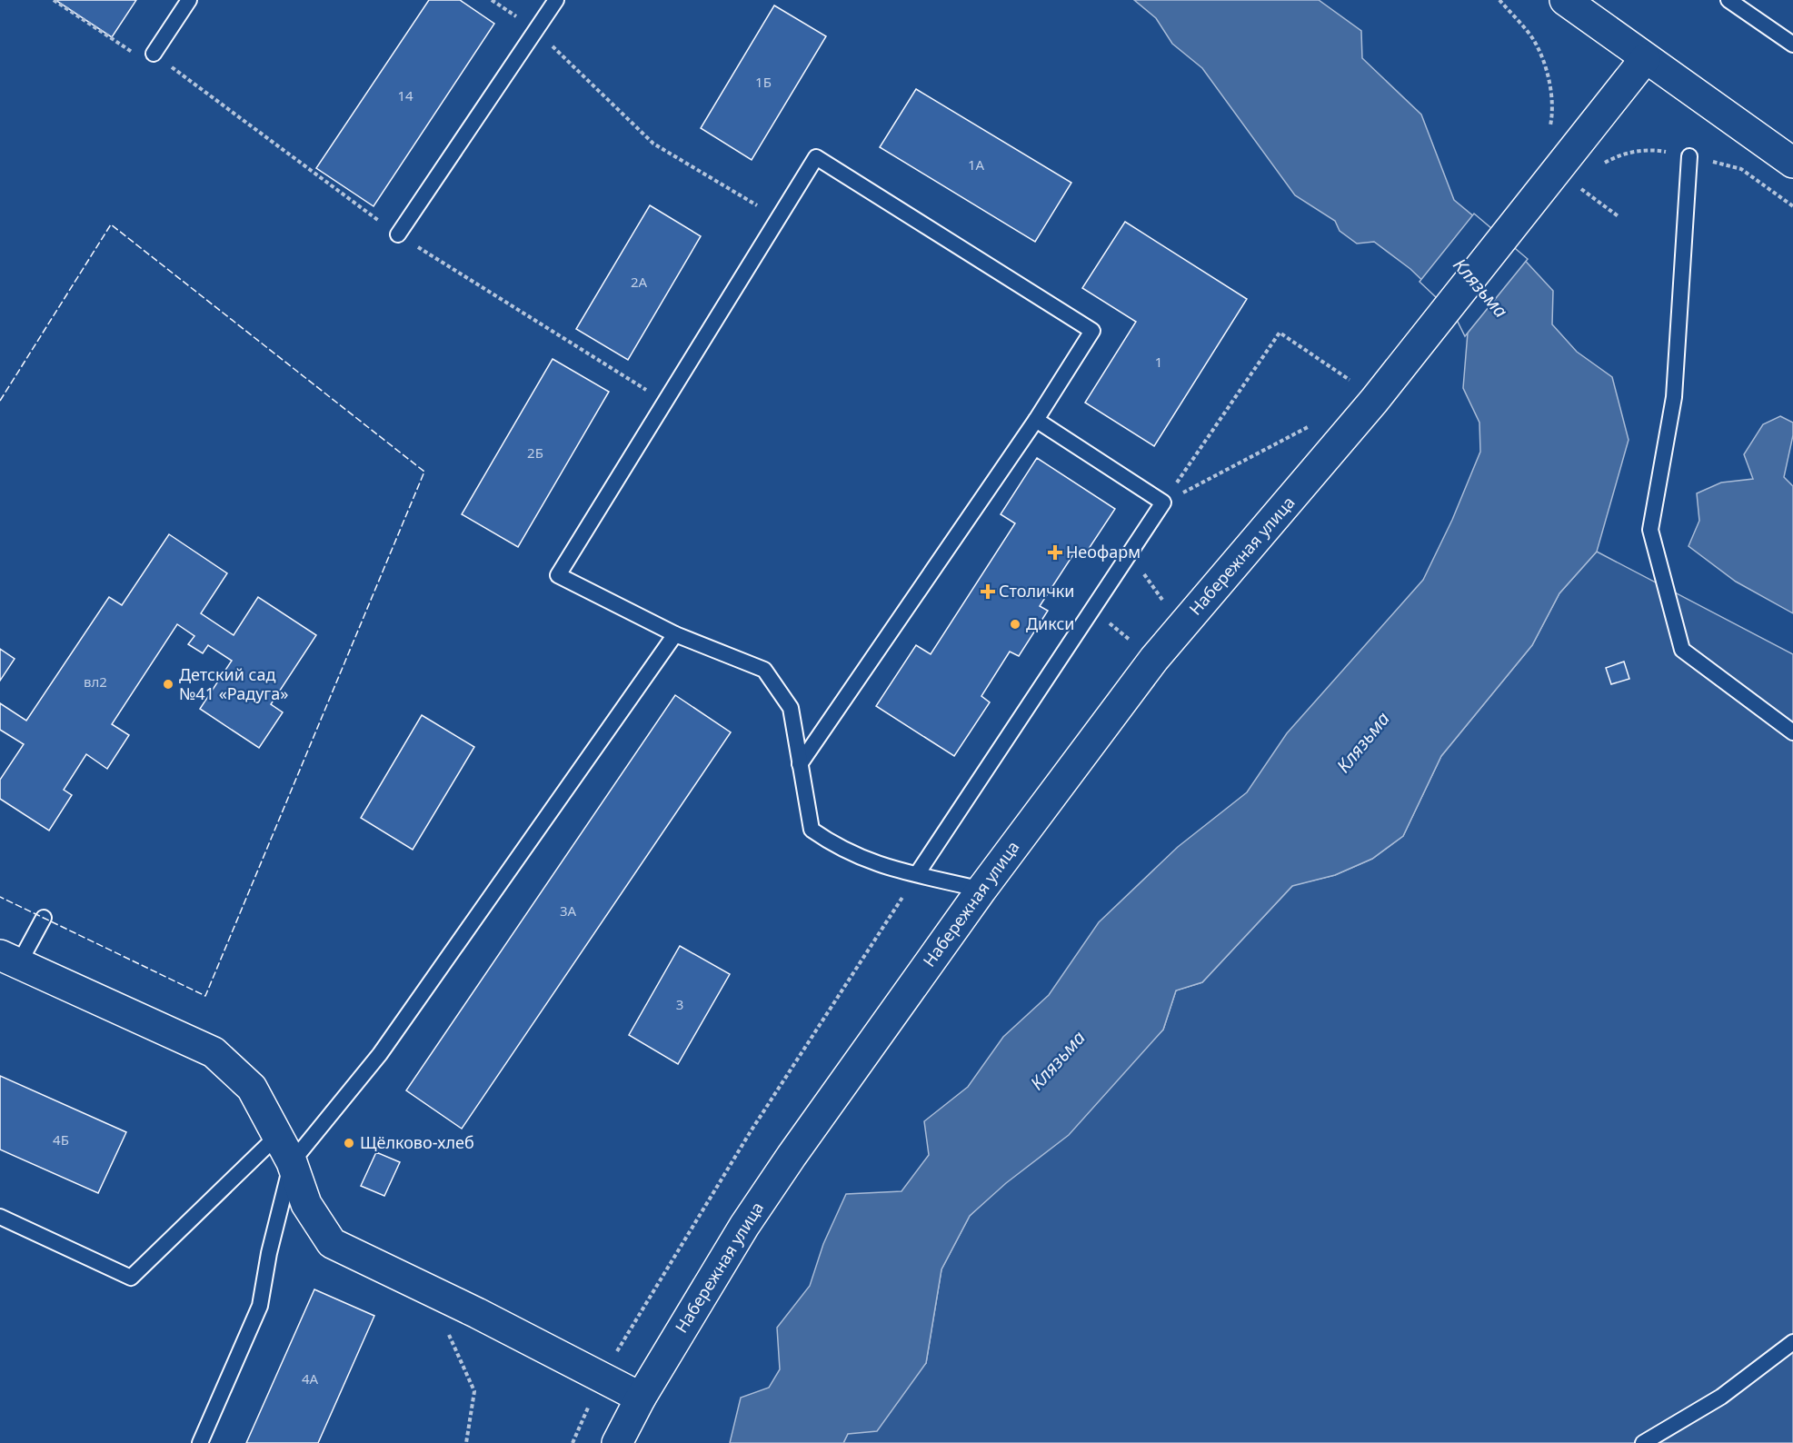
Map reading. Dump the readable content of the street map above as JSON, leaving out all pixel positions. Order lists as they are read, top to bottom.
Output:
{
  "streets": {
    "street": ["Набережная улица"]
  },
  "water": ["Клязьма"],
  "places": {
    "health": ["Неофарм", "Столички"],
    "other": ["Дикси", "Детский сад №41 «Радуга»", "Щёлково-хлеб"]
  },
  "house_numbers": [
    "1Б",
    "14",
    "1А",
    "2А",
    "1",
    "2Б",
    "вл2",
    "3А",
    "3",
    "4Б",
    "4А"
  ]
}
